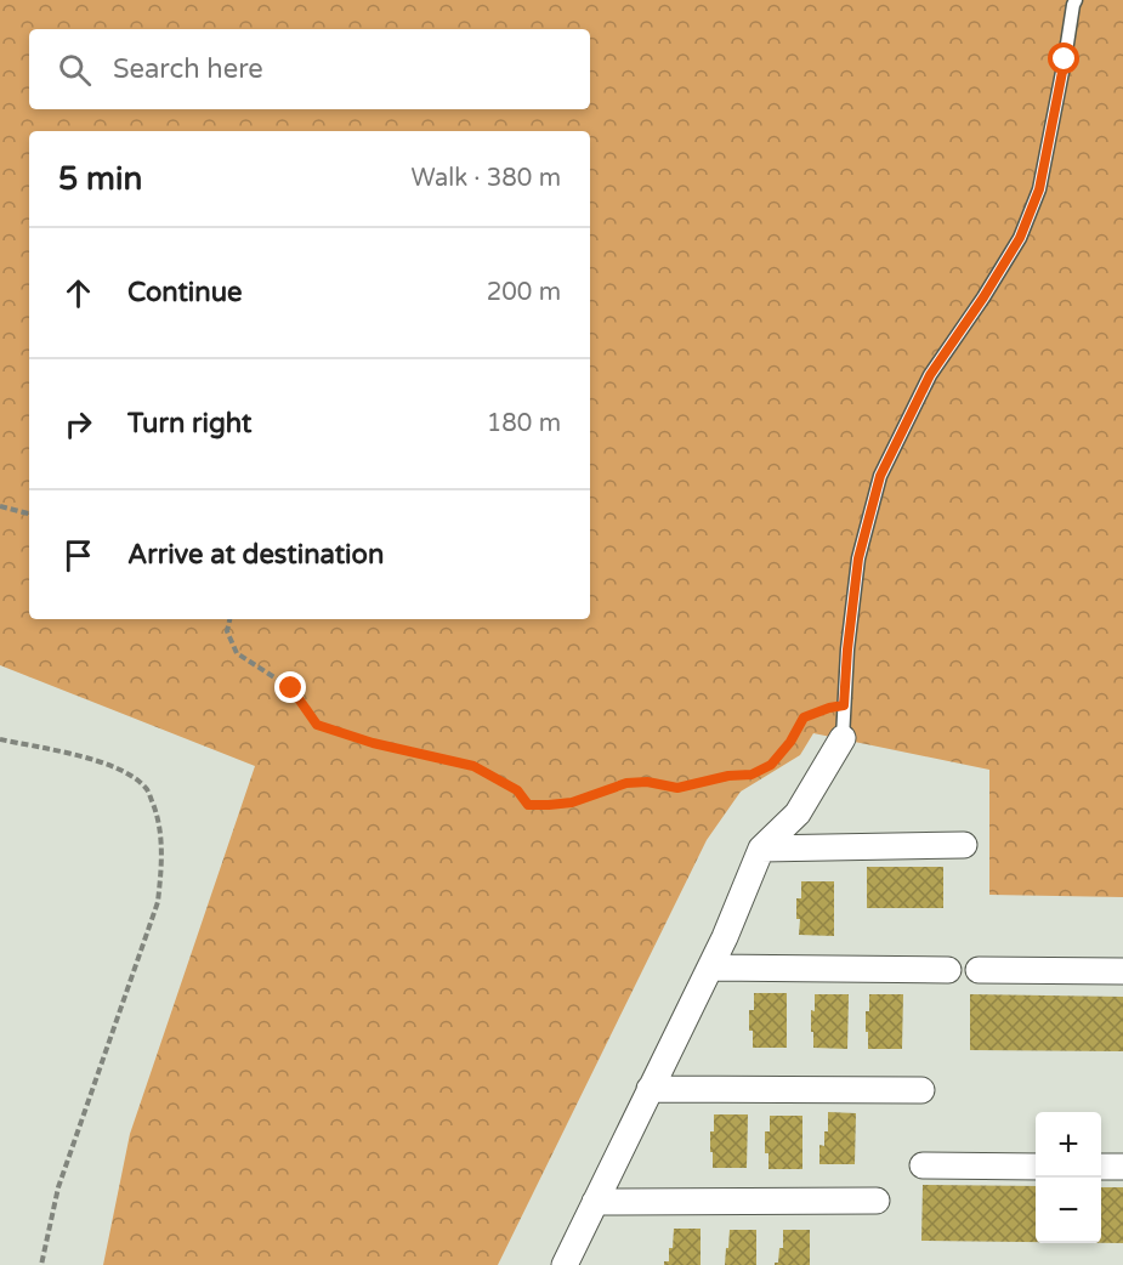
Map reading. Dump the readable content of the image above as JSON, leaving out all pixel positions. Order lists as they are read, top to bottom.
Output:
{
  "page": {
    "search": "Search here",
    "heading": ["5 min", "Walk · 380 m"],
    "list": [
      ["Continue", "200 m"],
      ["Turn right", "180 m"],
      "Arrive at destination"
    ],
    "map_buttons": ["+", "−"]
  }
}
